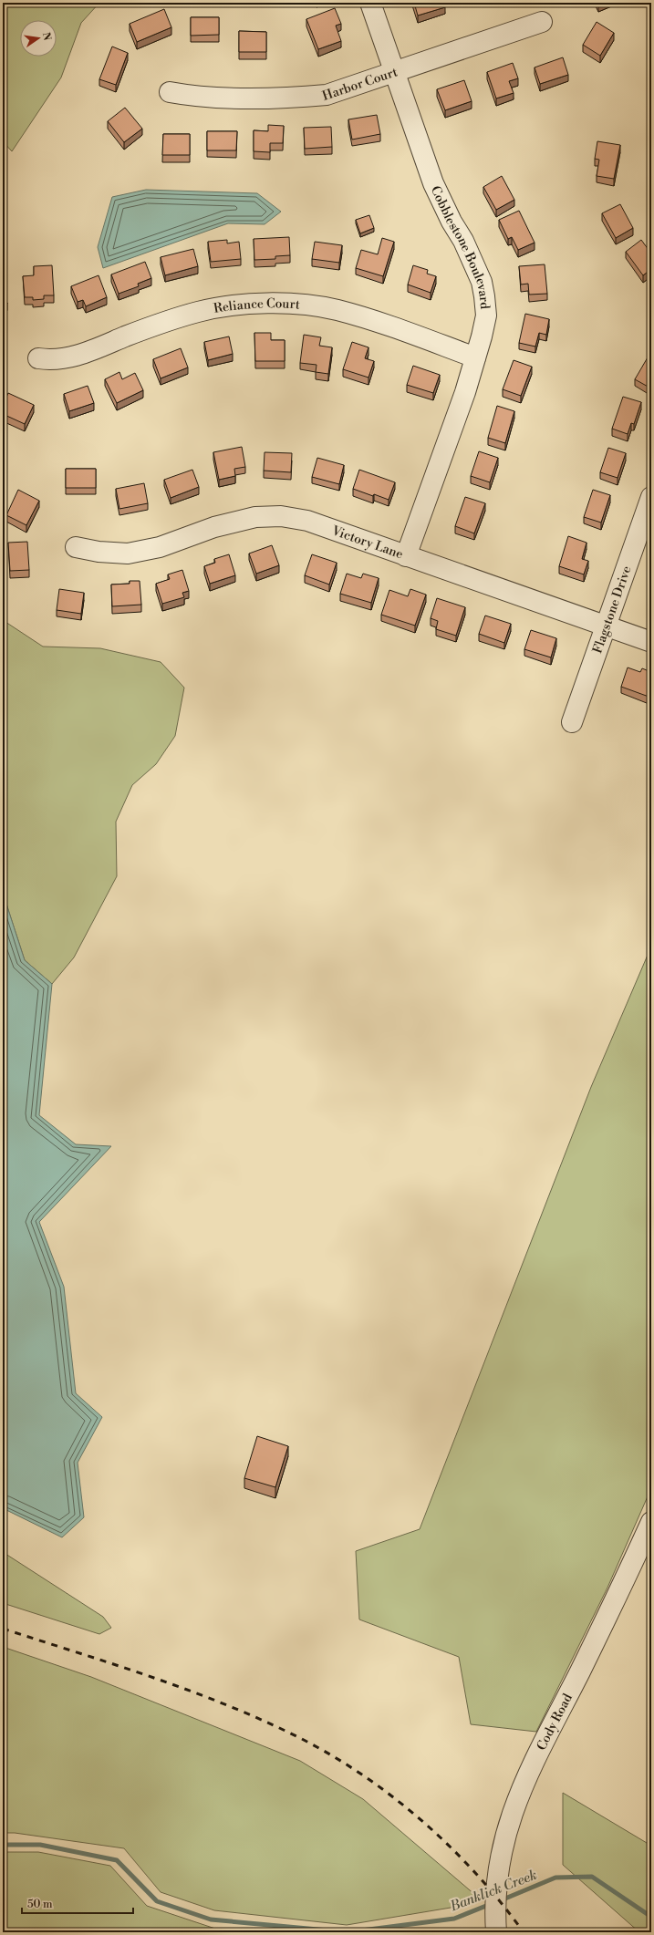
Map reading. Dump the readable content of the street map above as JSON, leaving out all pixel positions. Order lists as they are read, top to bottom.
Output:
{
  "streets": {
    "street": [
      "Harbor Court",
      "Cobblestone Boulevard",
      "Reliance Court",
      "Victory Lane",
      "Flagstone Drive",
      "Cody Road"
    ]
  },
  "crossings": [
    ["Harbor Court", "Cobblestone Boulevard"],
    ["Cobblestone Boulevard", "Reliance Court"],
    ["Cobblestone Boulevard", "Victory Lane"],
    ["Victory Lane", "Flagstone Drive"]
  ],
  "water": ["Banklick Creek"],
  "scale_bar": "50 m",
  "north": "right"
}
